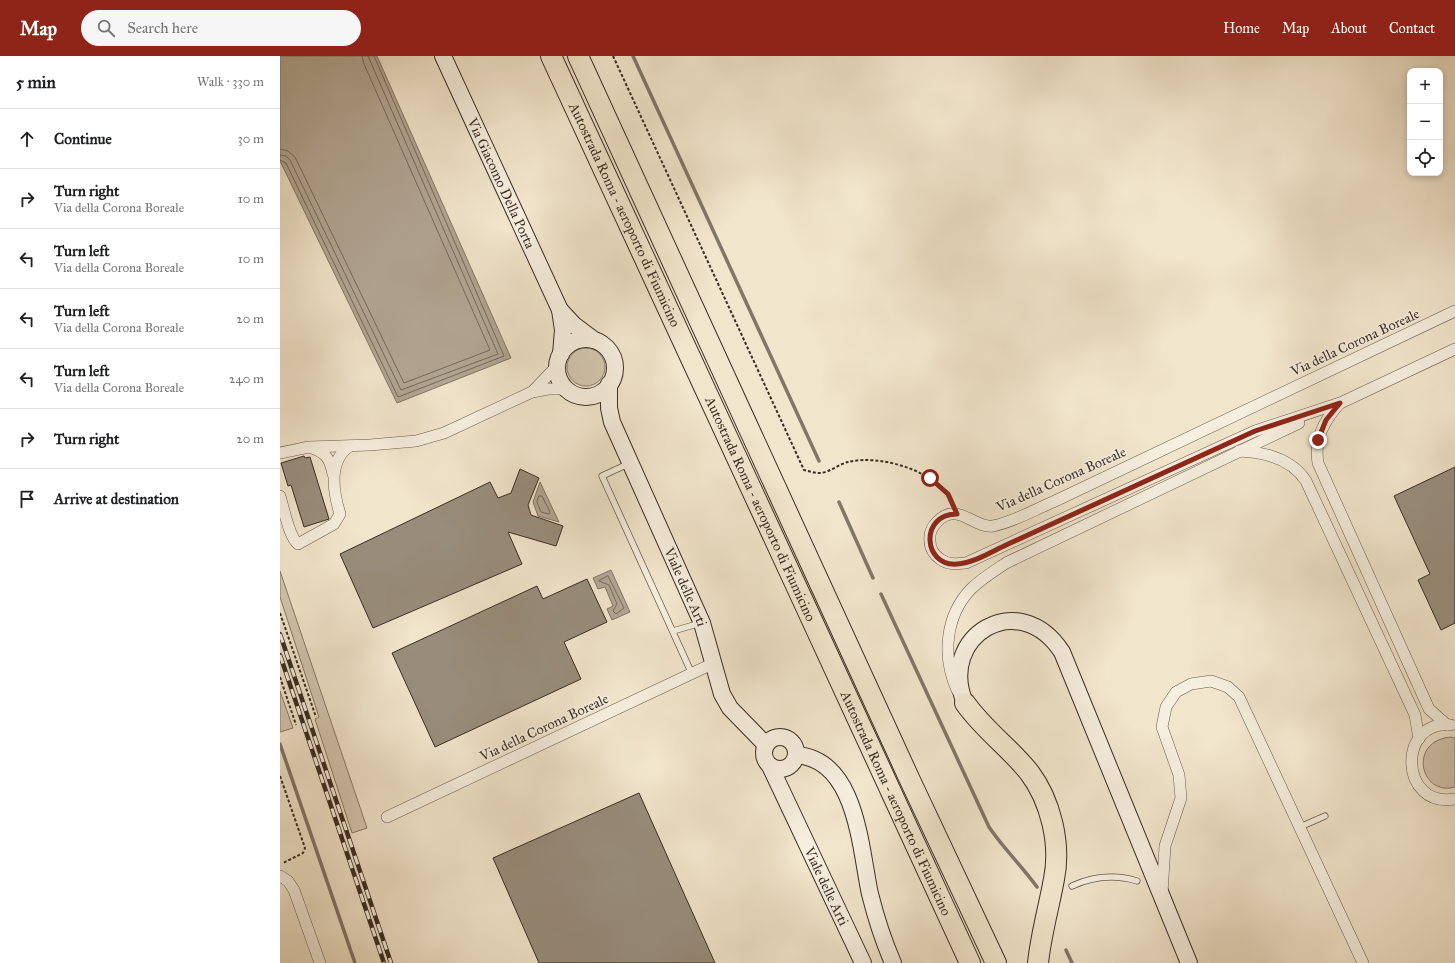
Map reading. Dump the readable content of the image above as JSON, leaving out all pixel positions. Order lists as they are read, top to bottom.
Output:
{
  "streets": {
    "highway": ["Autostrada Roma - aeroporto di Fiumicino"],
    "street": ["Via Giacomo Della Porta", "Via della Corona Boreale", "Viale delle Arti"]
  },
  "crossings": [
    ["Via Giacomo Della Porta", "Viale delle Arti"],
    ["Via della Corona Boreale", "Viale delle Arti"]
  ],
  "page": {
    "header": "Map",
    "search": "Search here",
    "nav": [
      "Home",
      "Map",
      "About",
      "Contact"
    ],
    "heading": ["5 min", "Walk · 330 m"],
    "map_buttons": ["+", "−"],
    "list": [
      ["Continue", "30 m"],
      ["Turn right", "Via della Corona Boreale", "10 m"],
      ["Turn left", "Via della Corona Boreale", "10 m"],
      ["Turn left", "Via della Corona Boreale", "20 m"],
      ["Turn left", "Via della Corona Boreale", "240 m"],
      ["Turn right", "20 m"],
      "Arrive at destination"
    ]
  }
}
